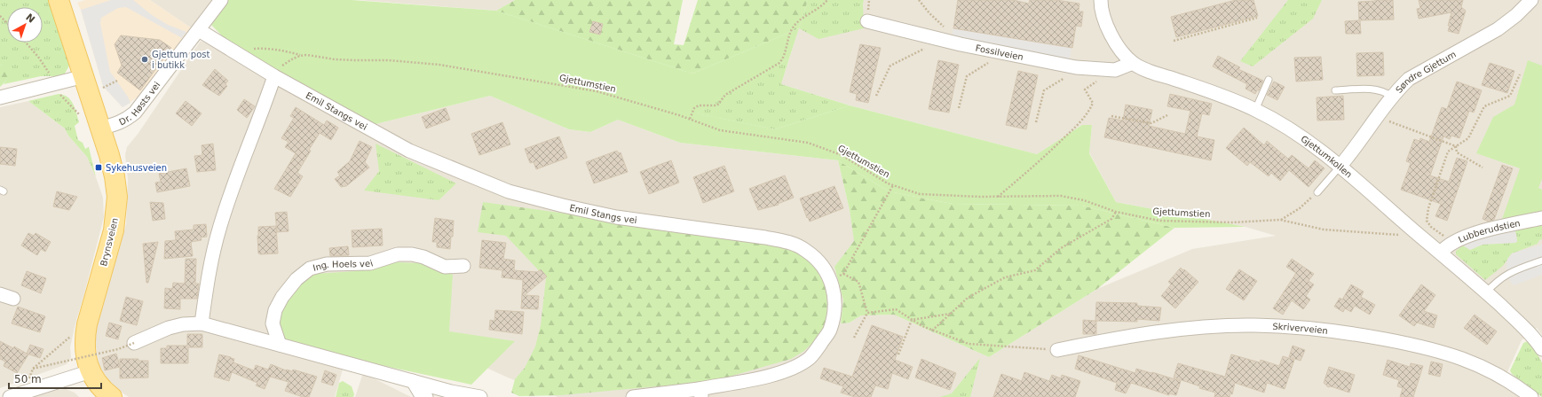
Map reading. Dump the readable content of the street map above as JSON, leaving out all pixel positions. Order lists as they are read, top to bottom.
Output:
{
  "streets": {
    "main road": ["Brynsveien"],
    "street": [
      "Fossilveien",
      "Søndre Gjettum",
      "Dr. Høsts vei",
      "Emil Stangs vei",
      "Gjettumkollen",
      "Lubberudstien",
      "Ing. Hoels vei",
      "Skriverveien"
    ],
    "path": ["Gjettumstien"]
  },
  "crossings": [
    ["Fossilveien", "Gjettumkollen"],
    ["Søndre Gjettum", "Gjettumkollen"],
    ["Gjettumstien", "Emil Stangs vei"],
    ["Gjettumstien", "Gjettumkollen"],
    ["Dr. Høsts vei", "Emil Stangs vei"],
    ["Dr. Høsts vei", "Brynsveien"],
    ["Gjettumkollen", "Lubberudstien"]
  ],
  "places": {
    "other": ["Gjettum post i butikk"],
    "transit": ["Sykehusveien"]
  },
  "scale_bar": "50 m",
  "north": "top right"
}
